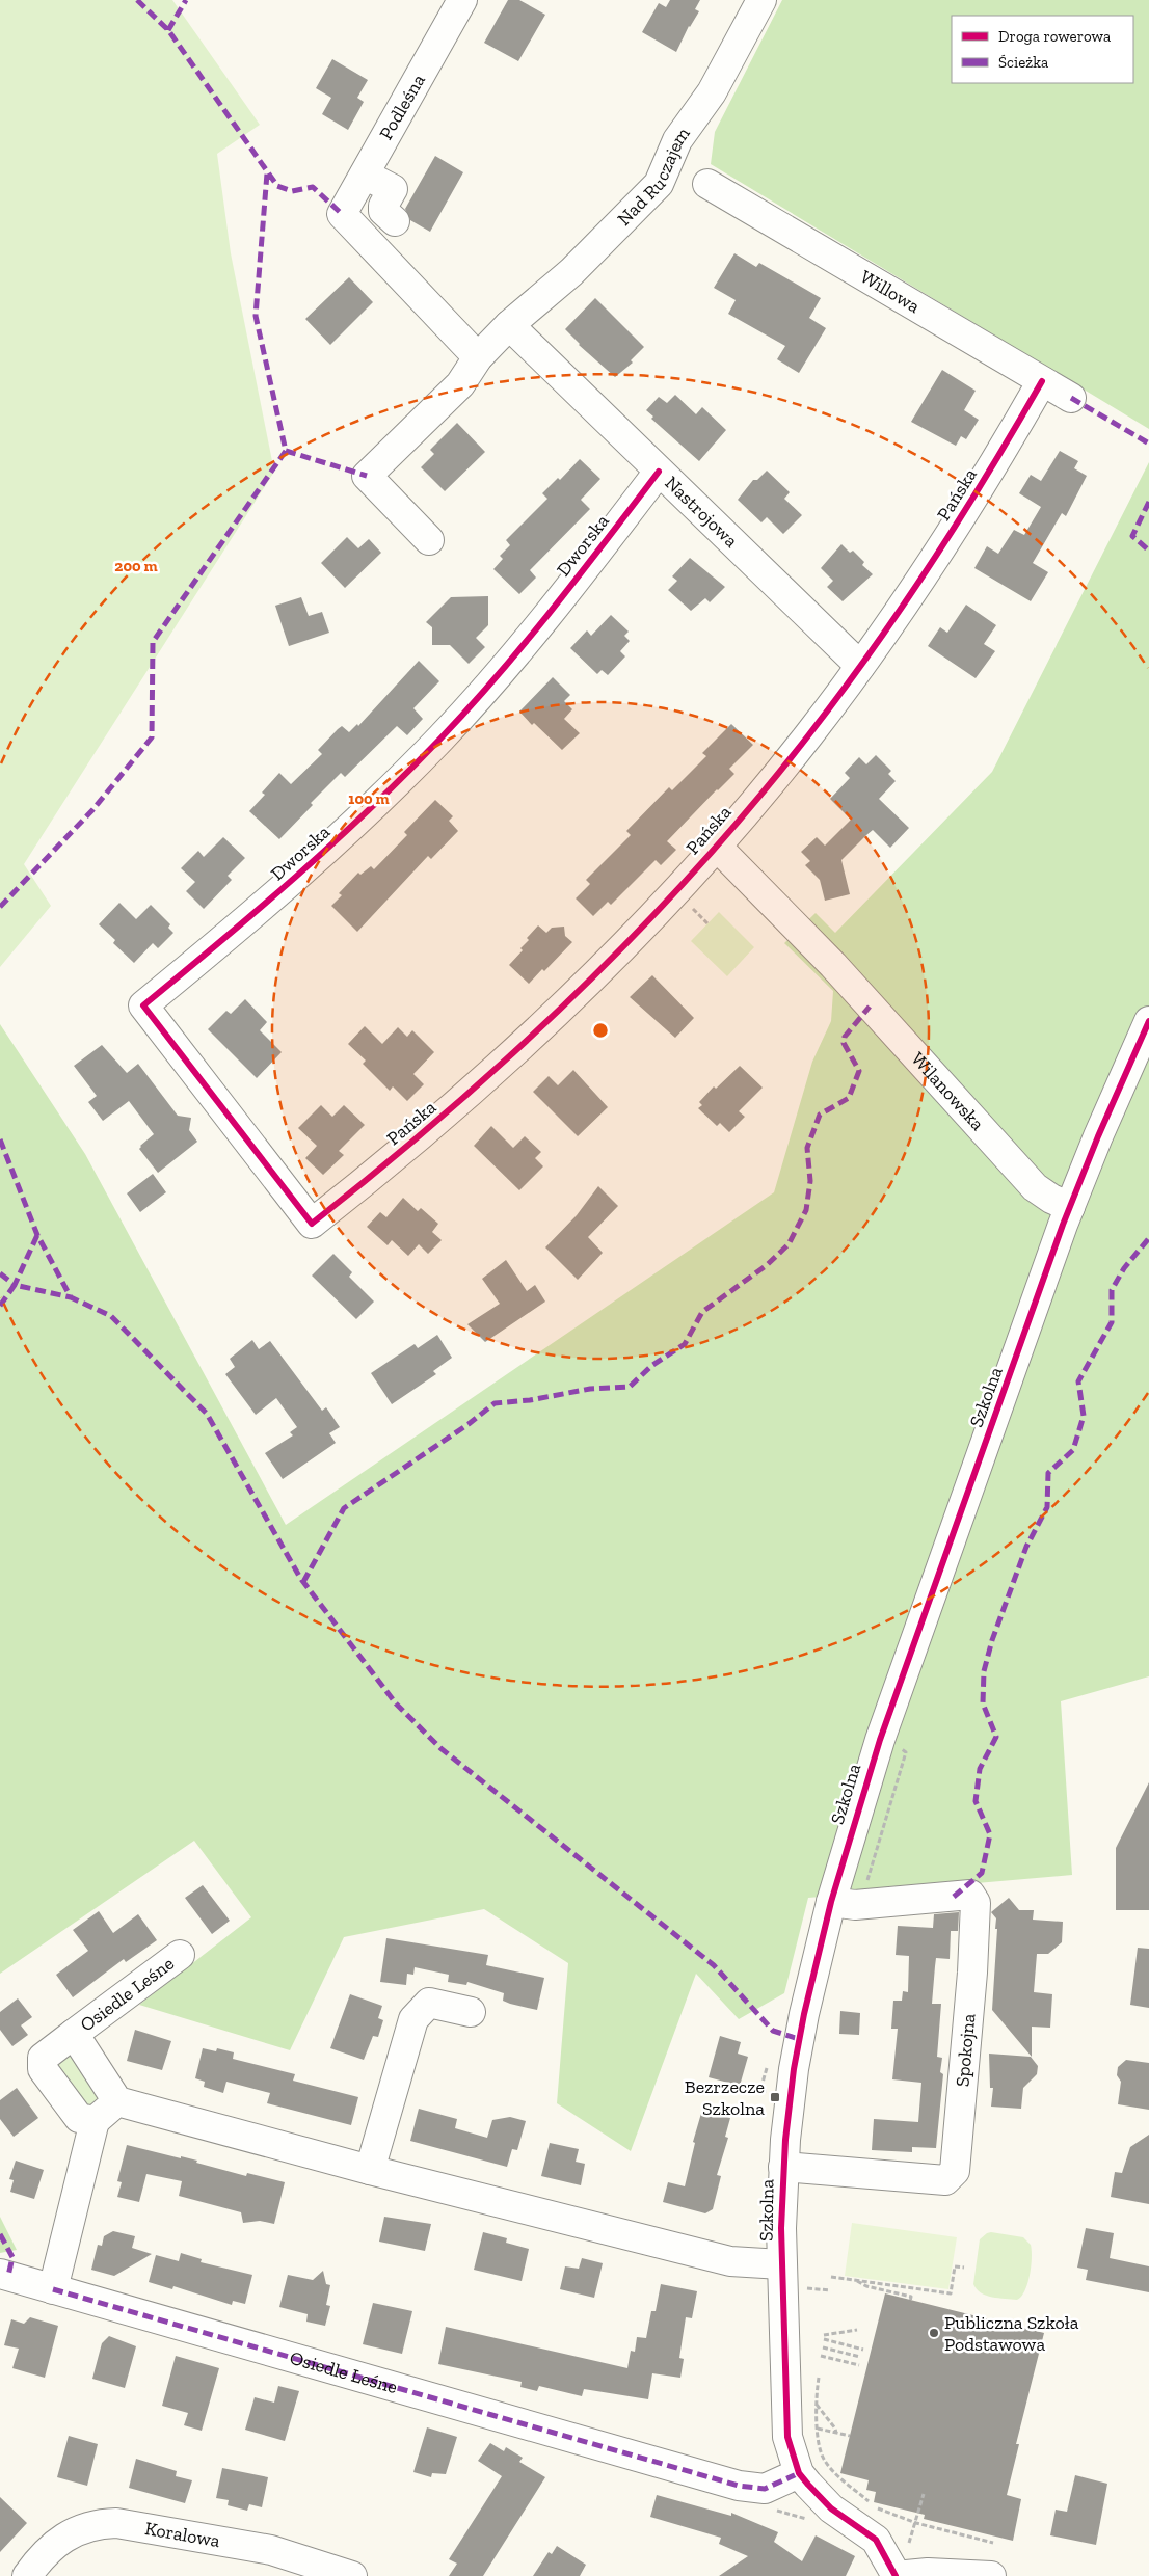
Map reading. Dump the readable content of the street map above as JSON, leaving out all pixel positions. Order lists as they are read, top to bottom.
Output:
{
  "streets": {
    "street": [
      "Podleśna",
      "Nad Ruczajem",
      "Willowa",
      "Pańska",
      "Nastrojowa",
      "Dworska",
      "Wilanowska",
      "Szkolna",
      "Osiedle Leśne",
      "Spokojna",
      "Koralowa"
    ]
  },
  "crossings": [
    ["Podleśna", "Nad Ruczajem"],
    ["Nad Ruczajem", "Nastrojowa"],
    ["Willowa", "Pańska"],
    ["Pańska", "Nastrojowa"],
    ["Pańska", "Dworska"],
    ["Pańska", "Wilanowska"],
    ["Nastrojowa", "Dworska"],
    ["Wilanowska", "Szkolna"],
    ["Szkolna", "Osiedle Leśne"],
    ["Szkolna", "Spokojna"]
  ],
  "places": {
    "transit": ["Bezrzecze Szkolna"],
    "other": ["Publiczna Szkoła Podstawowa"]
  },
  "legend": ["Droga rowerowa", "Ścieżka"],
  "rings": ["200 m", "100 m"]
}
